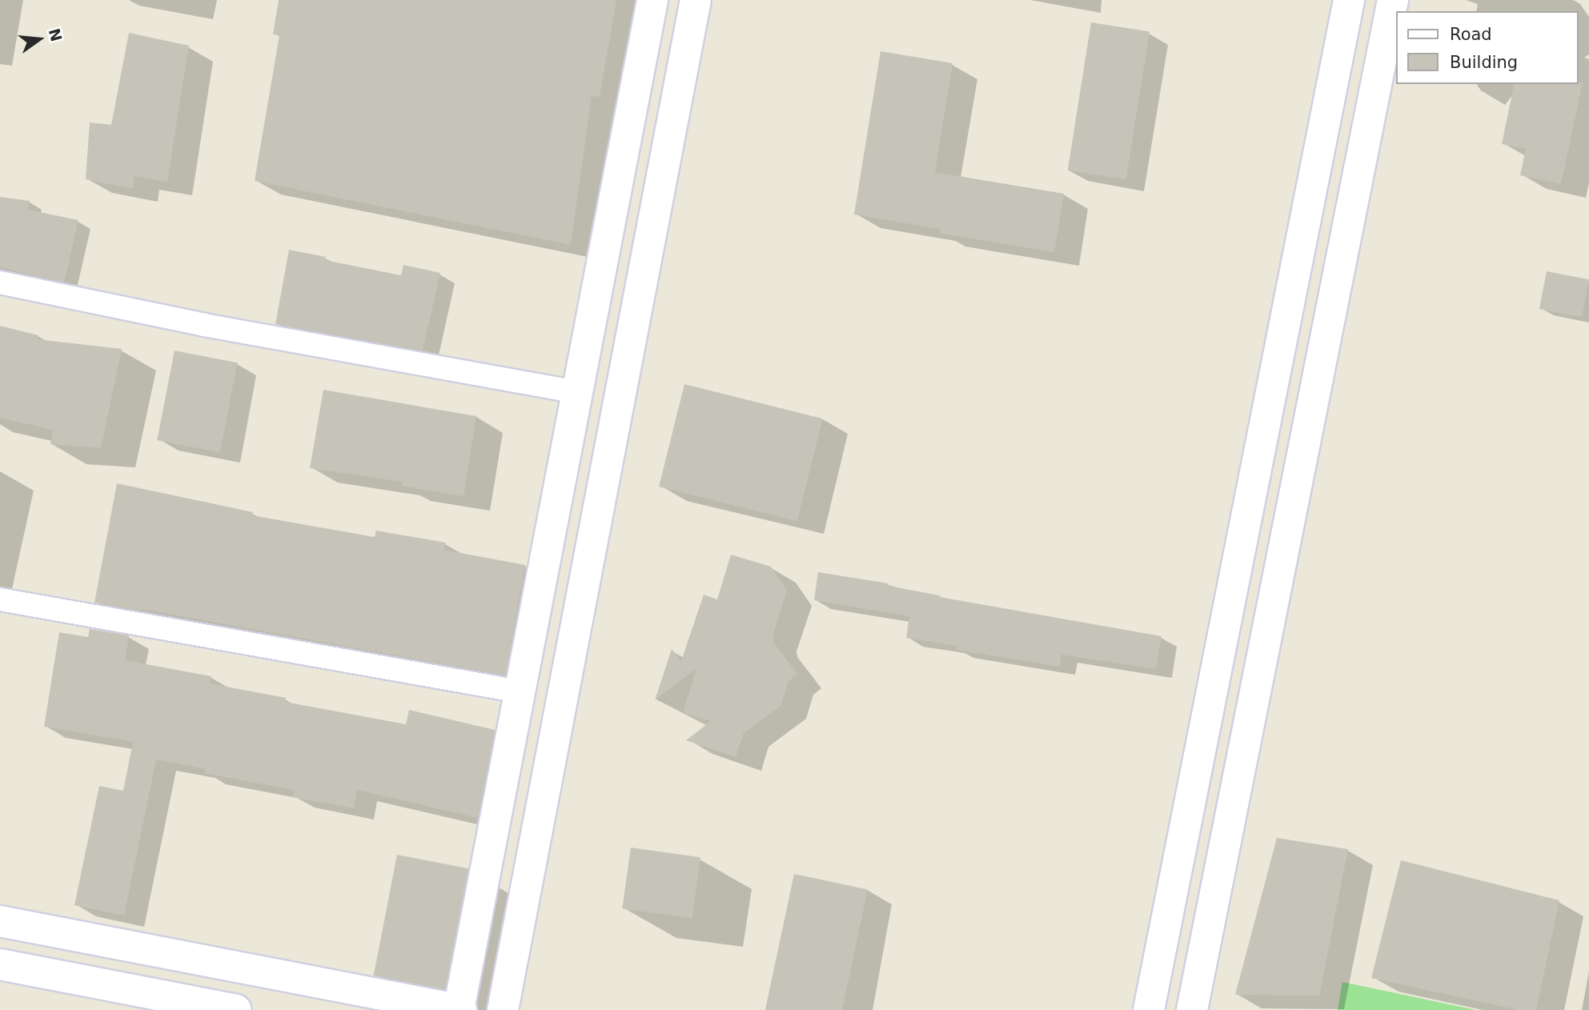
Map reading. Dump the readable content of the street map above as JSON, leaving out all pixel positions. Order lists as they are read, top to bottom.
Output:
{
  "legend": ["Road", "Building"],
  "north": "right"
}
